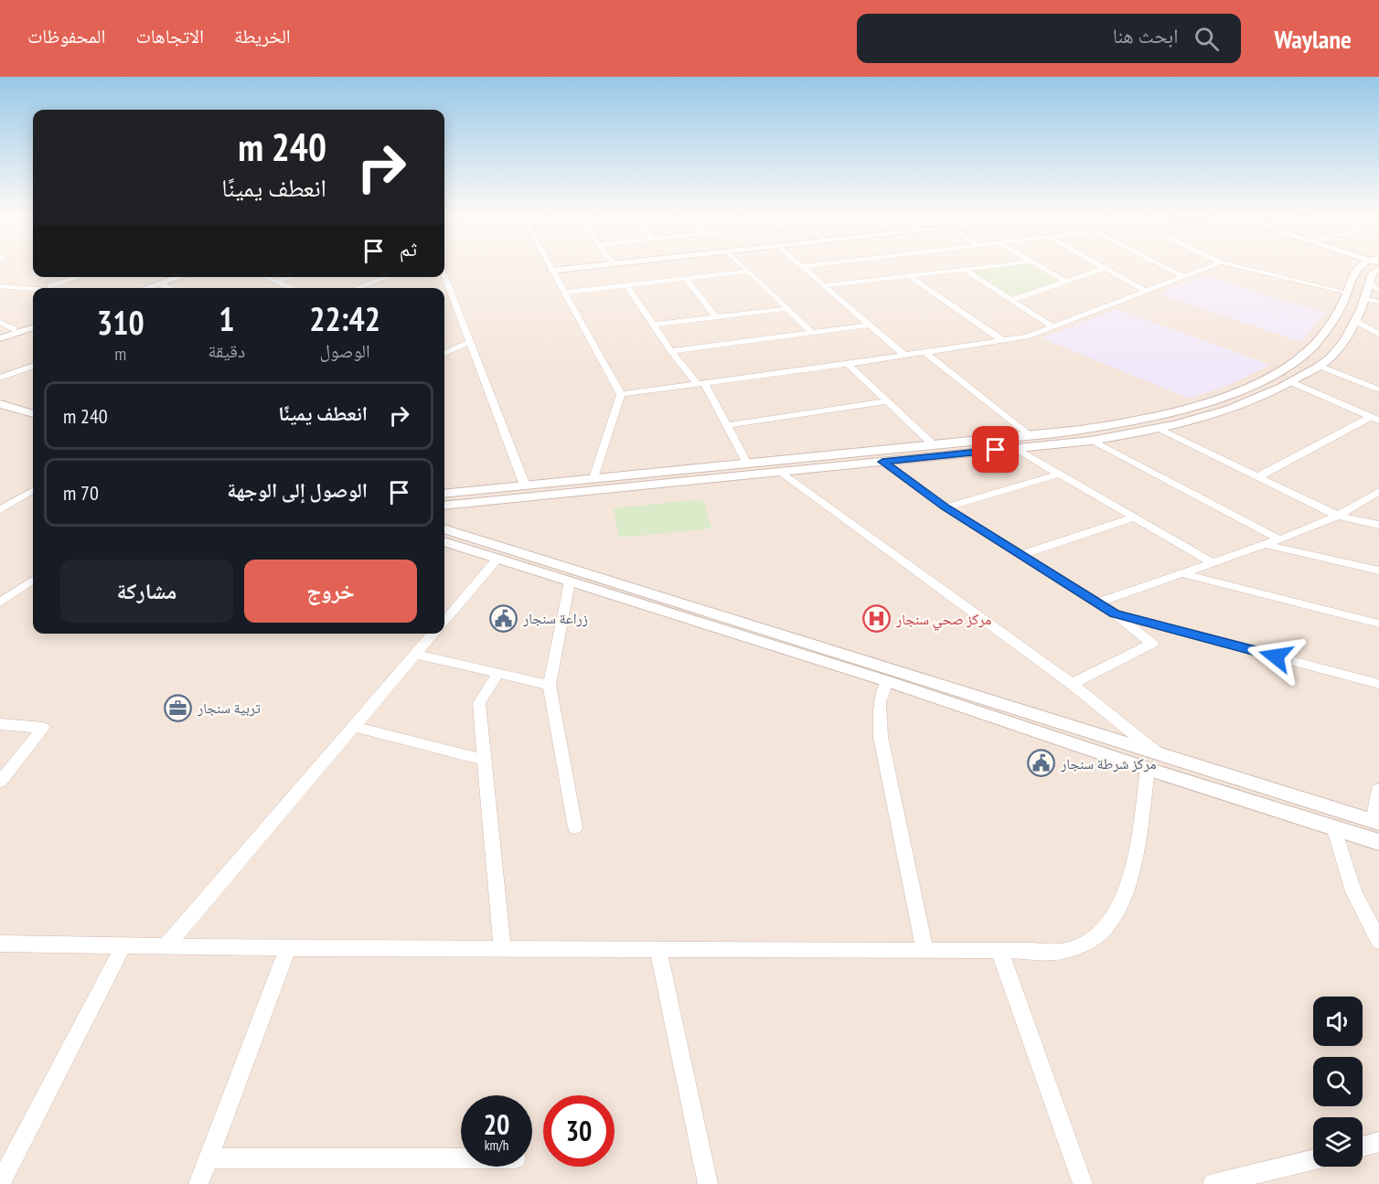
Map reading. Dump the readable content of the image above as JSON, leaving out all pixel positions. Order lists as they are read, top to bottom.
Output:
{
  "places": {
    "public building": ["زراعة سنجار", "مركز شرطة سنجار"],
    "hospital": ["مركز صحي سنجار"],
    "office": ["تربية سنجار"]
  },
  "page": {
    "header": "Waylane",
    "search": "ابحث هنا",
    "nav": ["الخريطة", "الاتجاهات", "المحفوظات"],
    "turn": ["240 m", "انعطف يمينًا"],
    "then": "ثم",
    "eta": [
      "22:42",
      "الوصول",
      "1",
      "دقيقة",
      "310",
      "m"
    ],
    "list": [
      {
        "name": "انعطف يمينًا",
        "value": "240 m"
      },
      {
        "name": "الوصول إلى الوجهة",
        "value": "70 m"
      }
    ],
    "buttons": ["خروج", "مشاركة"],
    "speed": "20 km/h",
    "limit": "30"
  }
}
